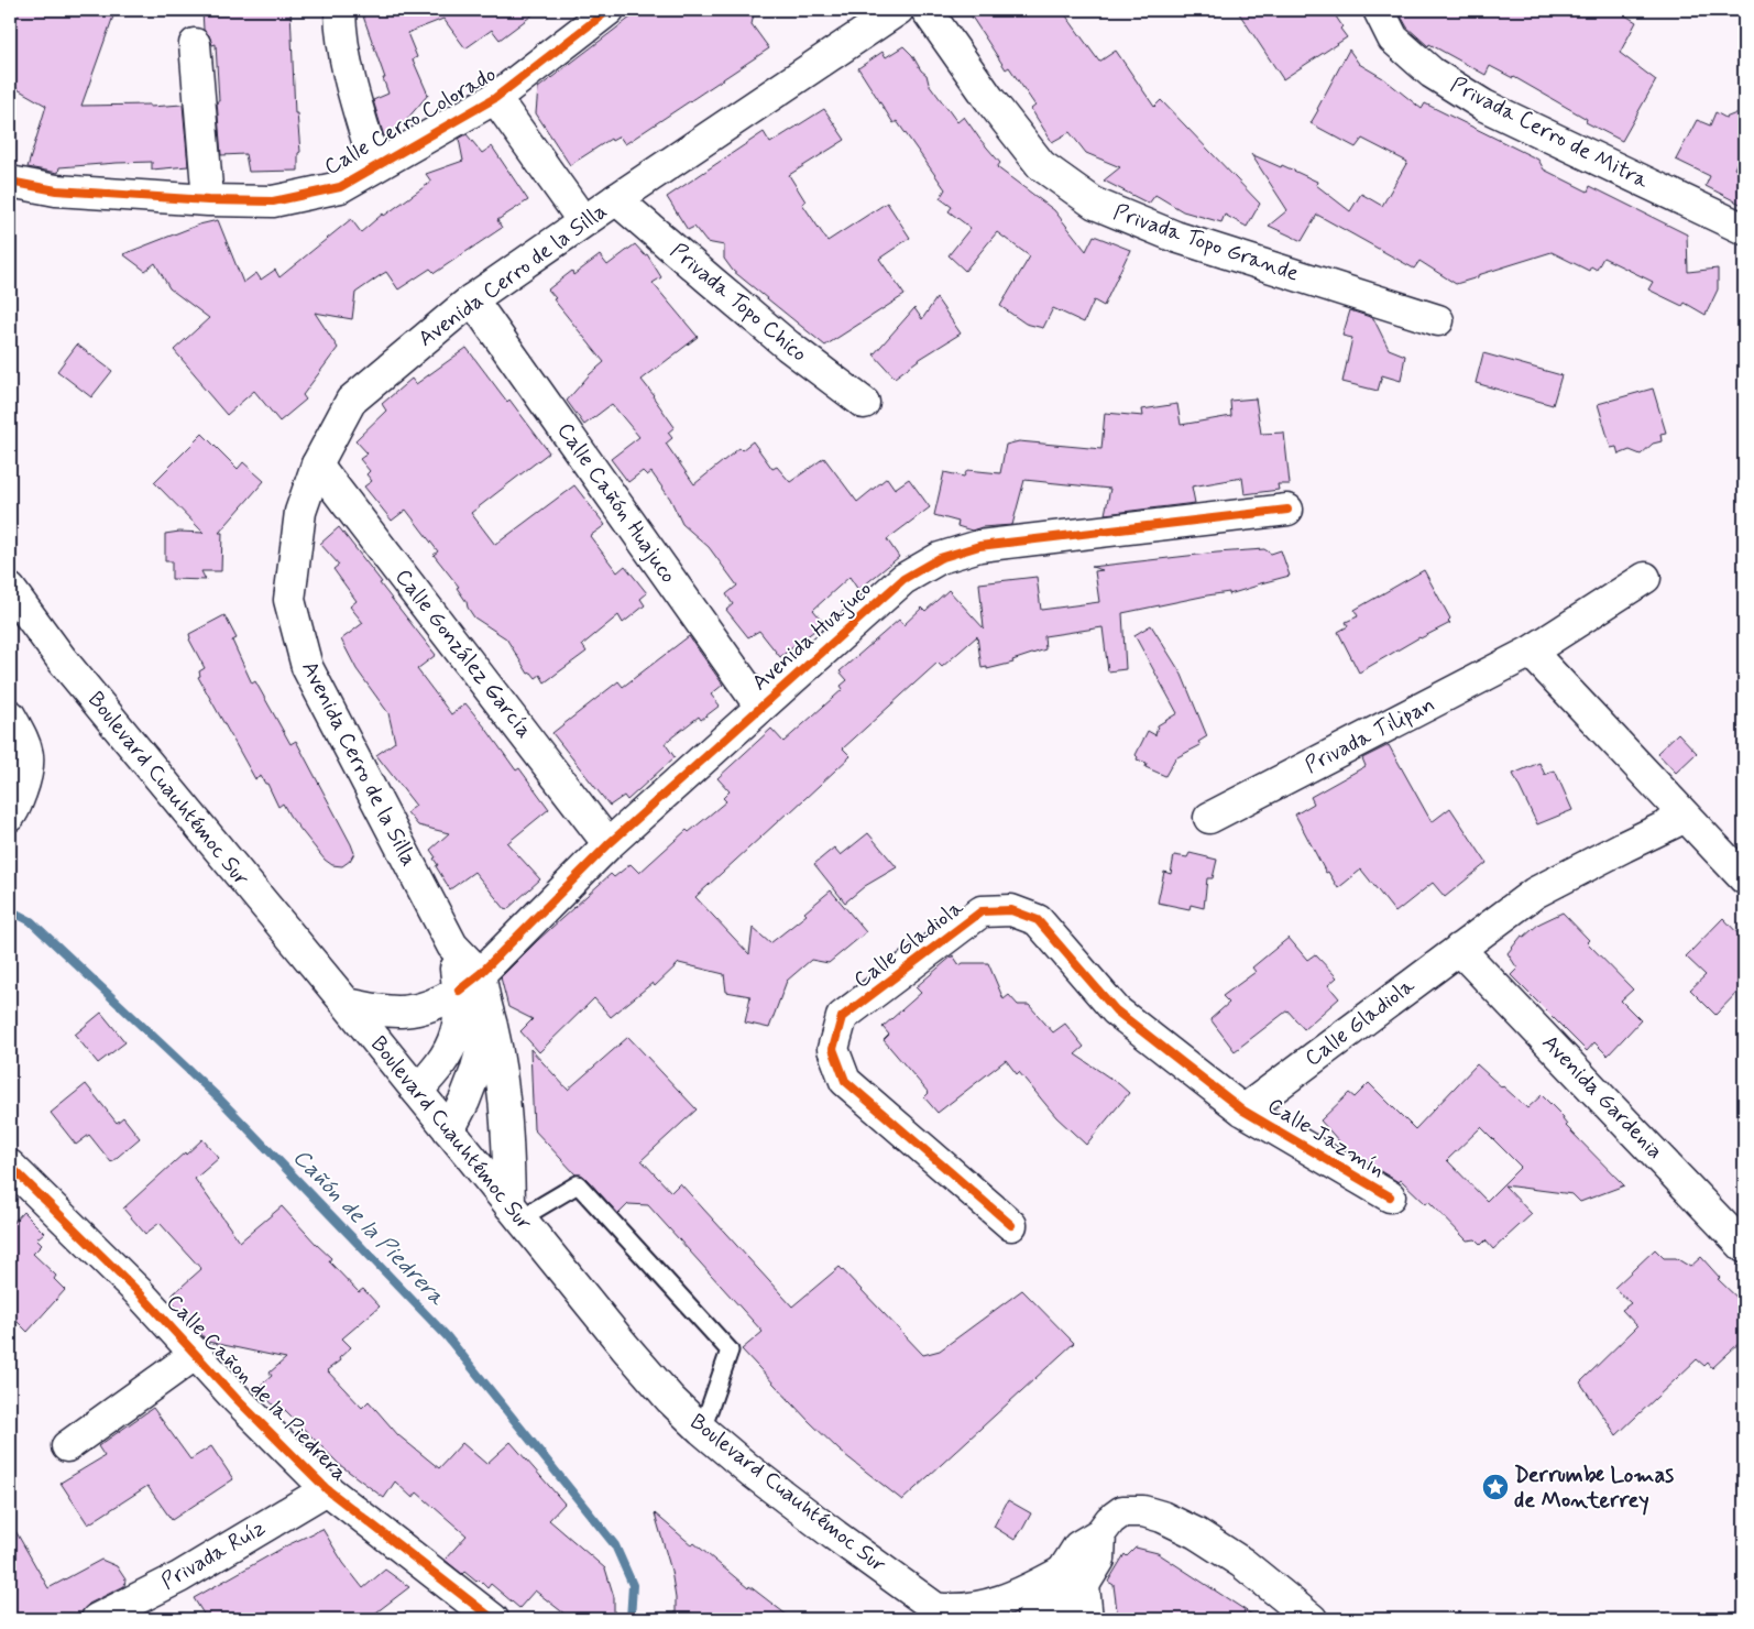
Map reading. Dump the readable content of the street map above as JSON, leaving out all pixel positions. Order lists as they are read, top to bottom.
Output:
{
  "streets": {
    "street": [
      "Calle Cerro Colorado",
      "Privada Cerro de Mitra",
      "Privada Topo Grande",
      "Avenida Cerro de la Silla",
      "Privada Topo Chico",
      "Calle Cañón Huajuco",
      "Avenida Huajuco",
      "Calle González García",
      "Privada Tilipan",
      "Boulevard Cuauhtémoc Sur",
      "Calle Gladiola",
      "Avenida Gardenia",
      "Calle Jazmín",
      "Calle Cañon de la Piedrera",
      "Privada Ruíz"
    ]
  },
  "crossings": [
    ["Avenida Cerro de la Silla", "Privada Topo Chico"],
    ["Avenida Cerro de la Silla", "Calle Cañón Huajuco"],
    ["Avenida Cerro de la Silla", "Avenida Huajuco"],
    ["Avenida Cerro de la Silla", "Calle González García"],
    ["Calle Cañón Huajuco", "Avenida Huajuco"],
    ["Avenida Huajuco", "Calle González García"],
    ["Avenida Huajuco", "Boulevard Cuauhtémoc Sur"],
    ["Calle Gladiola", "Avenida Gardenia"],
    ["Calle Gladiola", "Calle Jazmín"],
    ["Calle Cañon de la Piedrera", "Privada Ruíz"]
  ],
  "water": ["Cañón de la Piedrera"],
  "places": {
    "place": ["Derrumbe Lomas de Monterrey"]
  }
}
